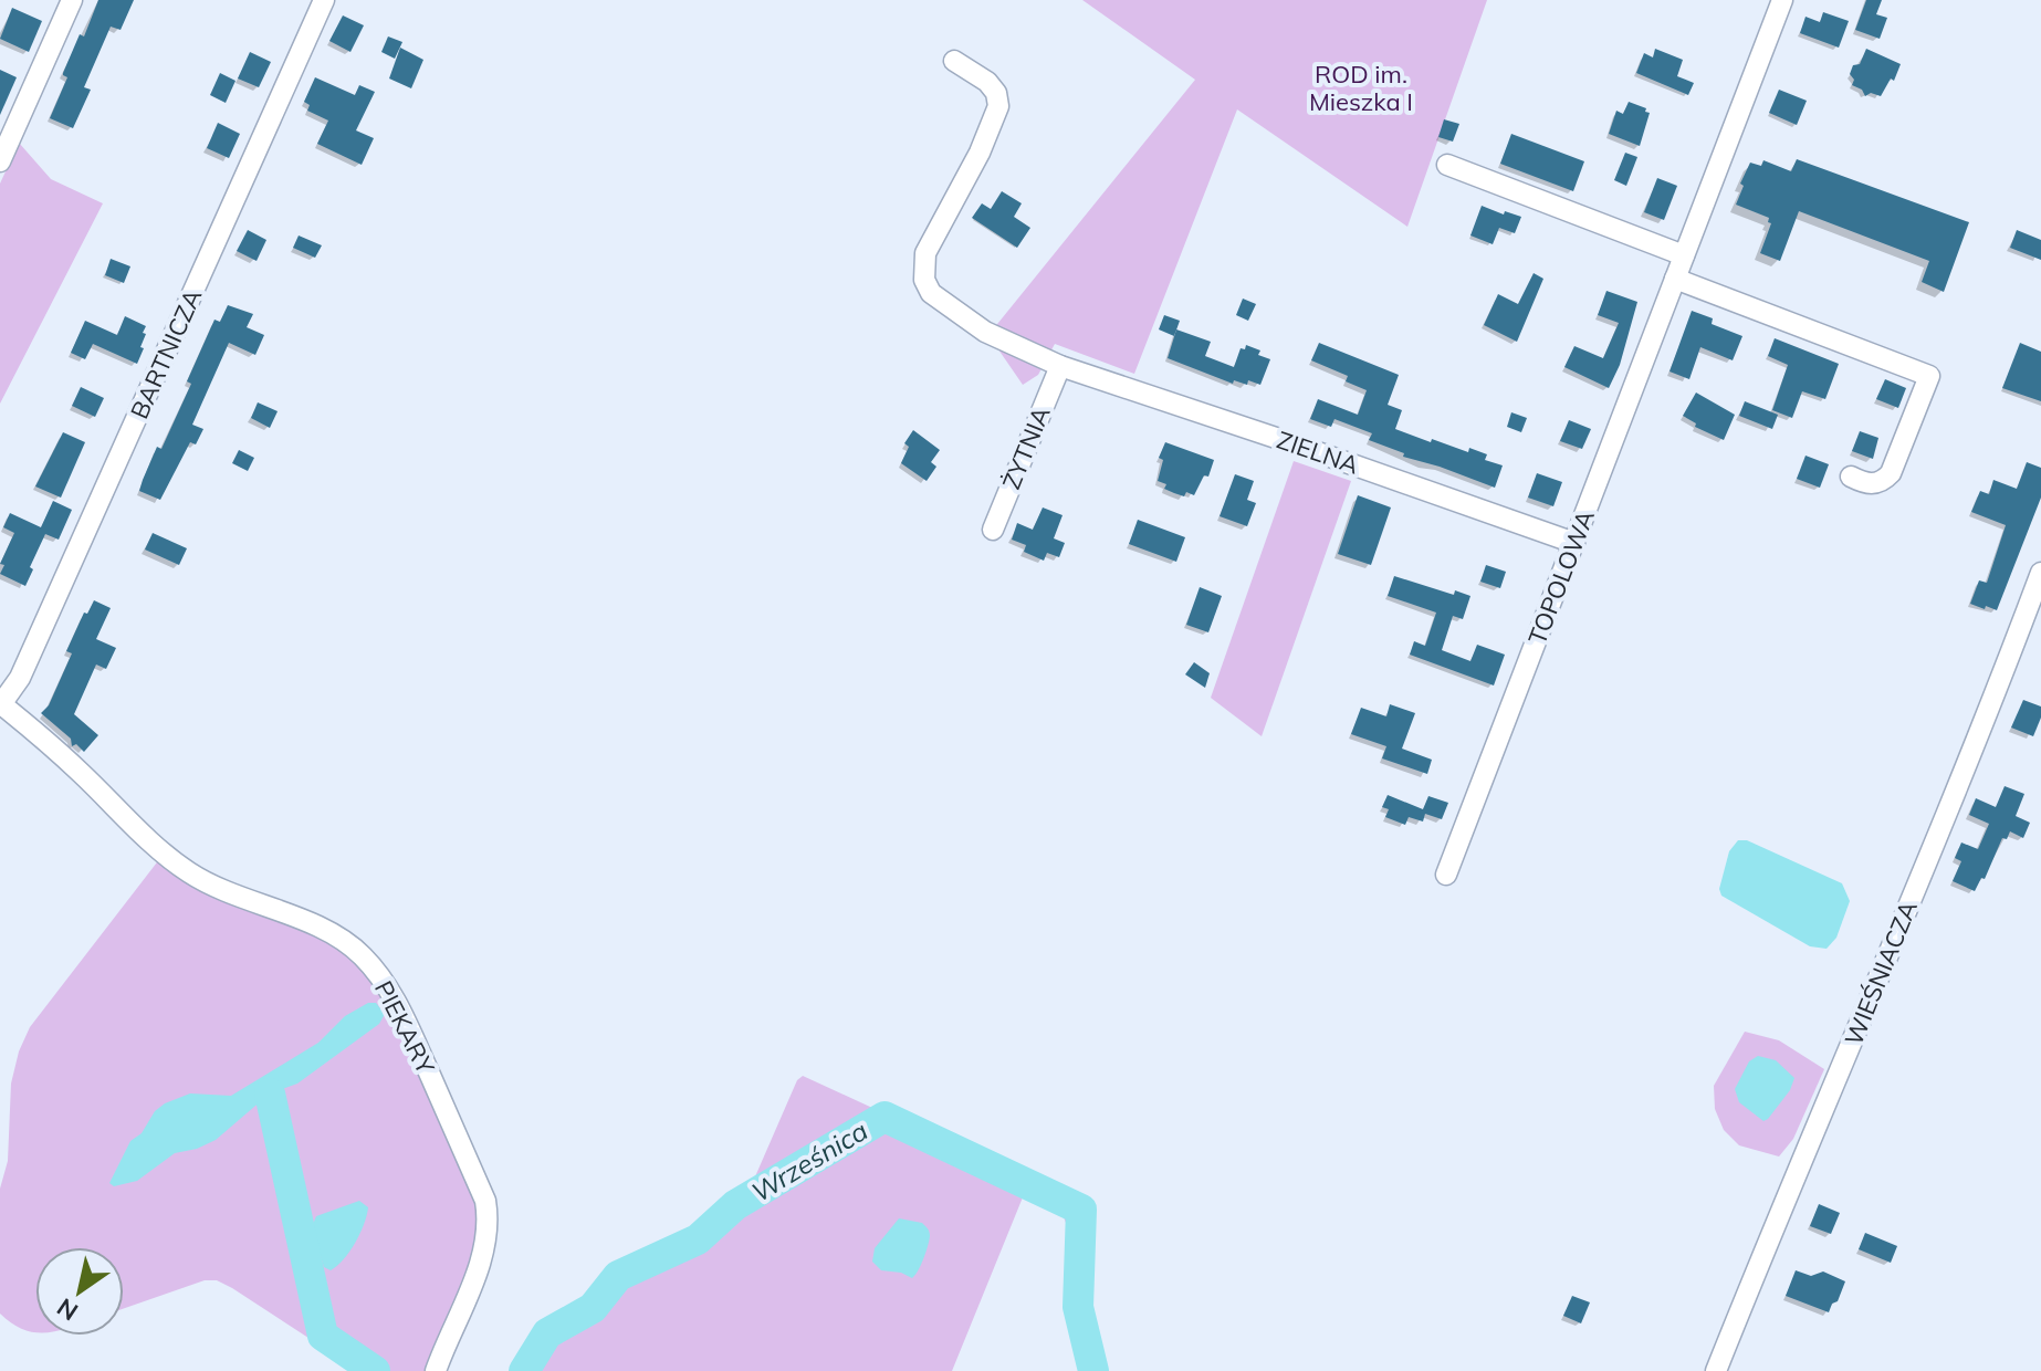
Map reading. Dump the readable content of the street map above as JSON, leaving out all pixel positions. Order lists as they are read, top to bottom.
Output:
{
  "streets": {
    "street": [
      "BARTNICZA",
      "ŻYTNIA",
      "ZIELNA",
      "TOPOLOWA",
      "WIEŚNIACZA",
      "PIEKARY"
    ]
  },
  "crossings": [
    ["BARTNICZA", "PIEKARY"],
    ["ŻYTNIA", "ZIELNA"],
    ["ZIELNA", "TOPOLOWA"]
  ],
  "water": ["Wrześnica"],
  "parks": ["ROD im. Mieszka I"],
  "north": "bottom left"
}
